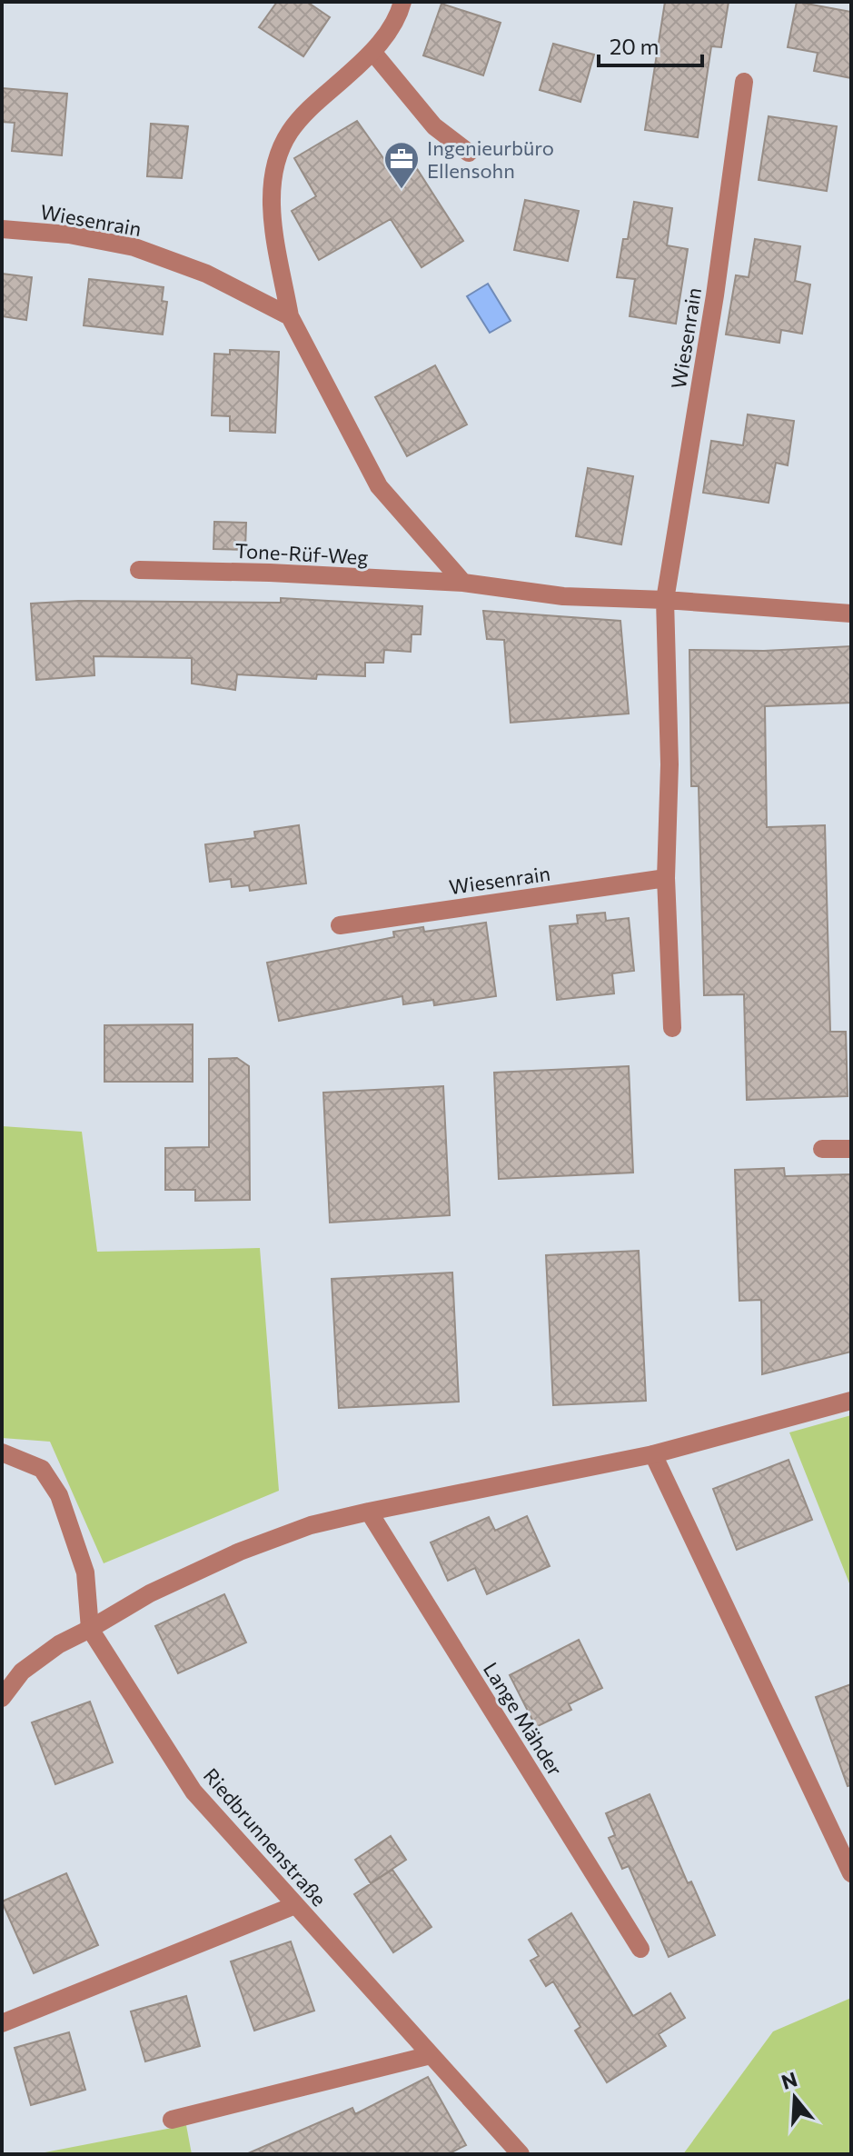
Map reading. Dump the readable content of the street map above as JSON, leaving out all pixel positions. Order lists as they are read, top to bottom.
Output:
{
  "streets": {
    "street": [
      "Wiesenrain",
      "Tone-Rüf-Weg",
      "Lange Mähder",
      "Riedbrunnenstraße"
    ]
  },
  "places": {
    "office": ["Ingenieurbüro Ellensohn"]
  },
  "scale_bar": "20 m",
  "north": "top"
}
